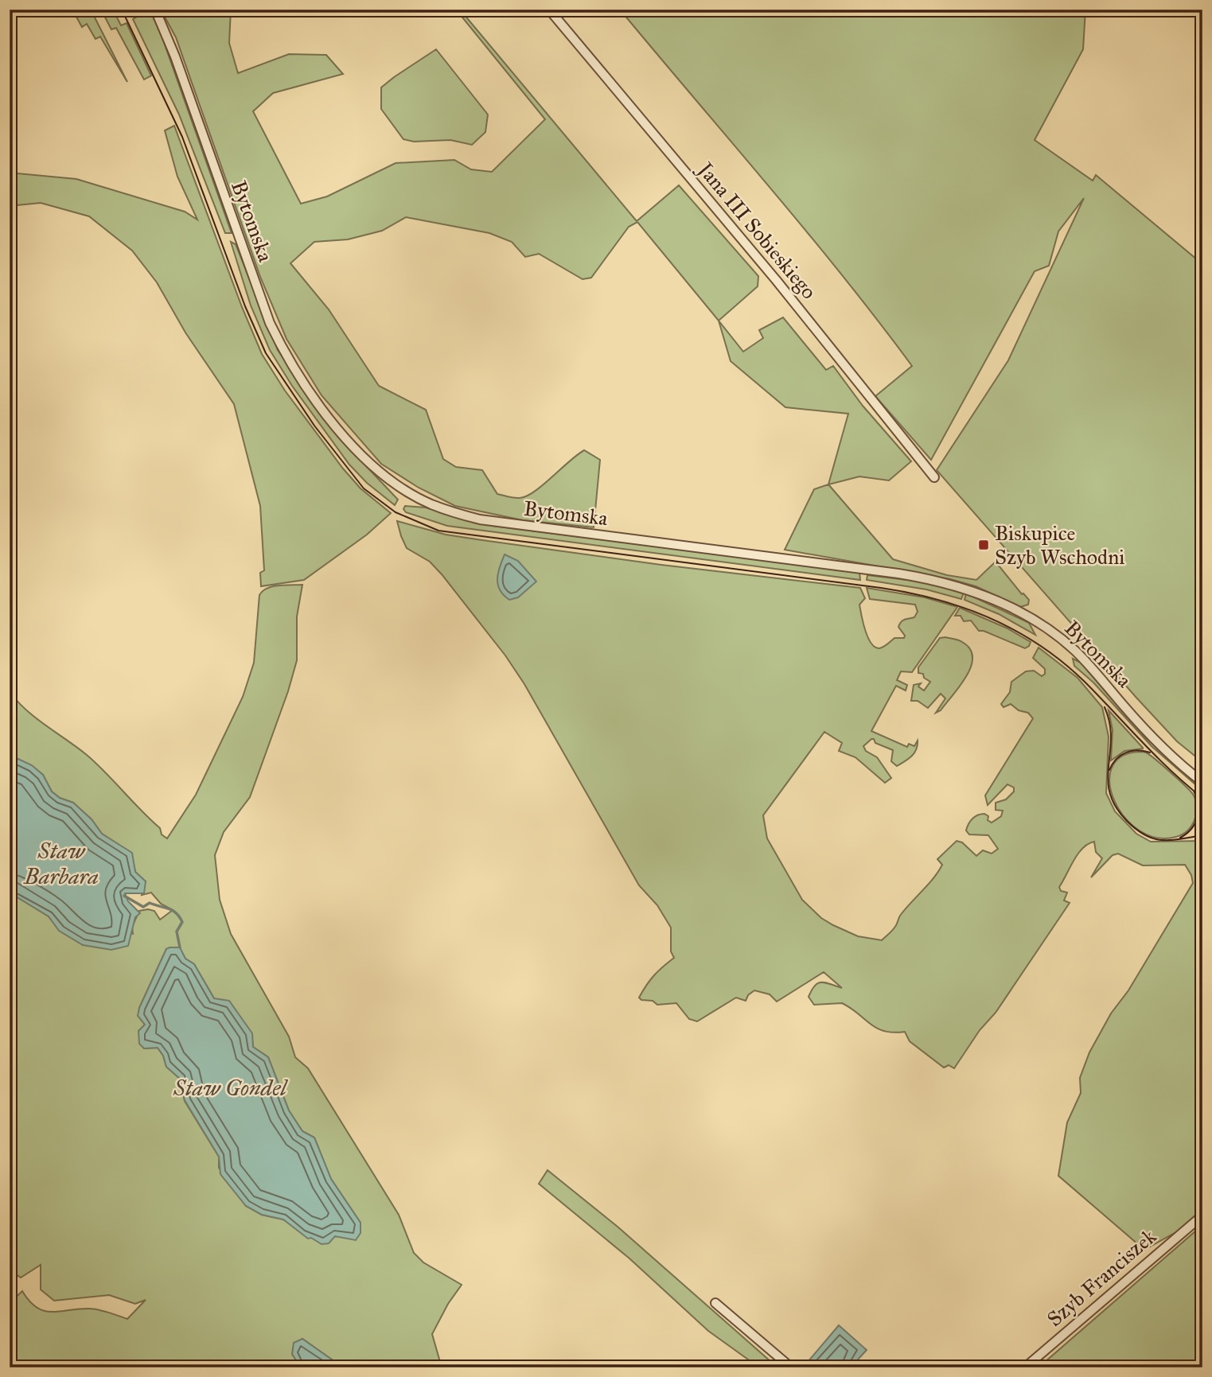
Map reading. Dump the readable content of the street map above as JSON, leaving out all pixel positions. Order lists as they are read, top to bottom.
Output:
{
  "streets": {
    "street": ["Bytomska", "Jana III Sobieskiego", "Szyb Franciszek"]
  },
  "water": ["Staw Barbara", "Staw Gondel"],
  "places": {
    "transit": ["Biskupice Szyb Wschodni"]
  }
}
